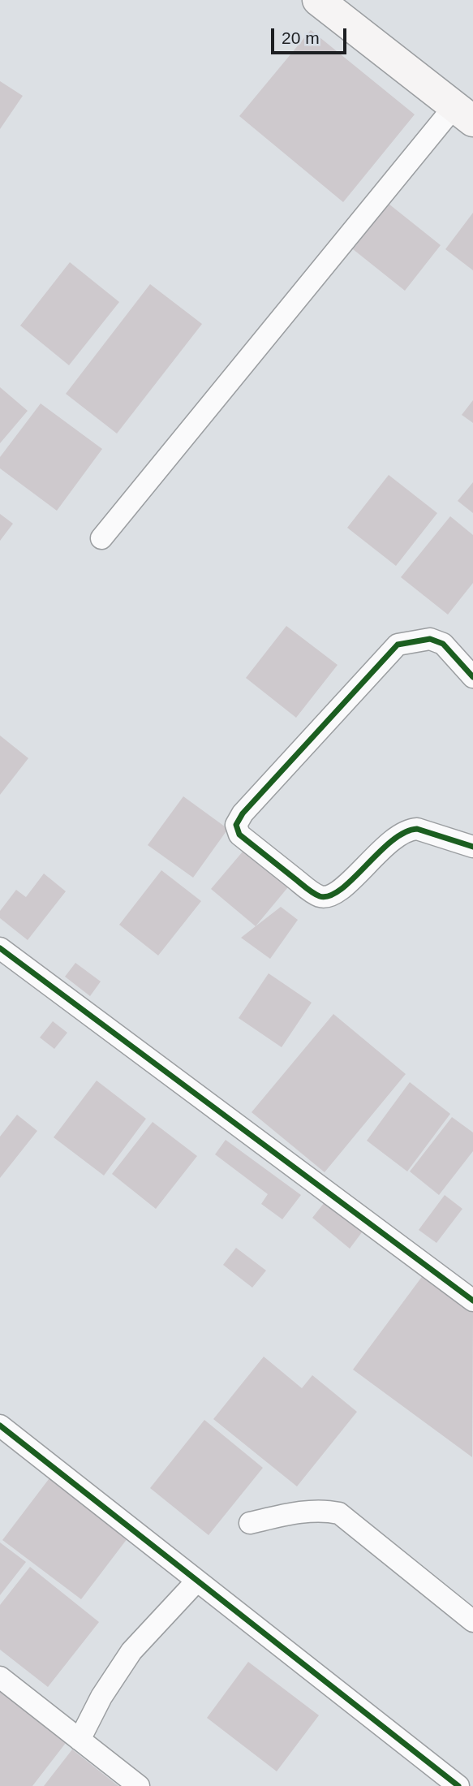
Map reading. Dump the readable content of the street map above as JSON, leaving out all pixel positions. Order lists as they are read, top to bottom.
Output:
{
  "scale_bar": "20 m"
}
